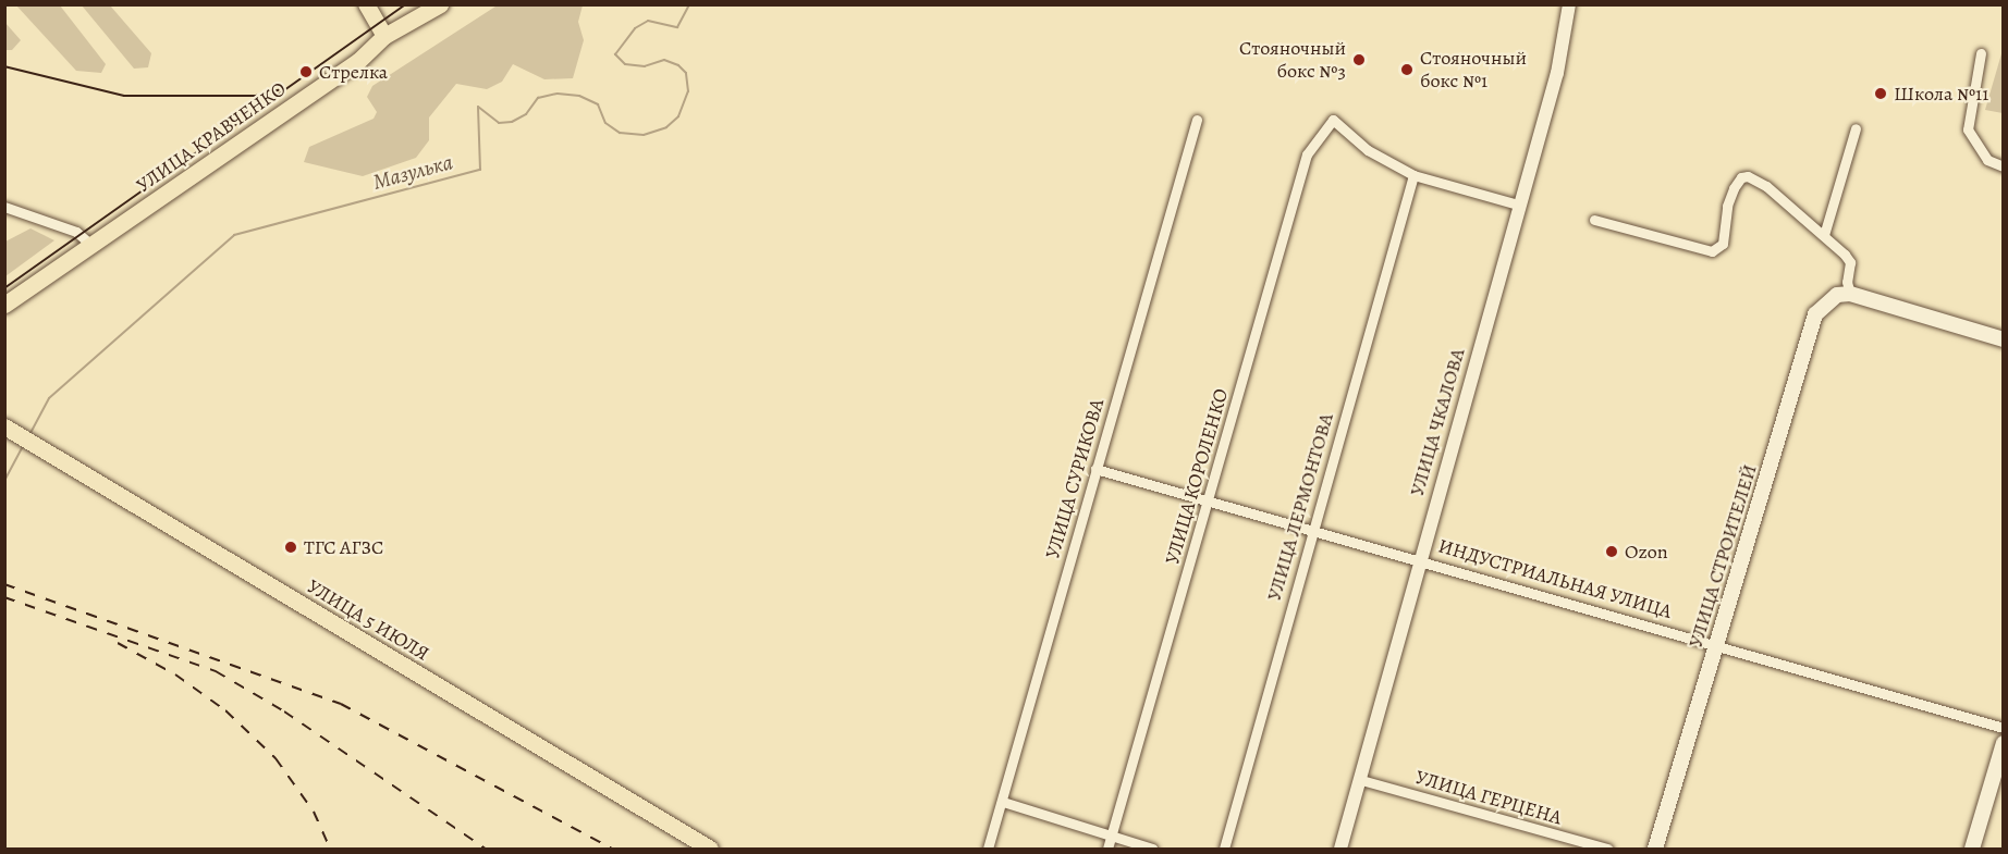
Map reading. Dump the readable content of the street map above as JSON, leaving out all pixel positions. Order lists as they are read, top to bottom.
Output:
{
  "streets": {
    "main road": ["УЛИЦА КРАВЧЕНКО", "УЛИЦА СТРОИТЕЛЕЙ", "УЛИЦА 5 ИЮЛЯ"],
    "street": [
      "УЛИЦА ЧКАЛОВА",
      "УЛИЦА КОРОЛЕНКО",
      "УЛИЦА СУРИКОВА",
      "УЛИЦА ЛЕРМОНТОВА",
      "ИНДУСТРИАЛЬНАЯ УЛИЦА",
      "УЛИЦА ГЕРЦЕНА"
    ]
  },
  "crossings": [
    ["УЛИЦА ЧКАЛОВА", "ИНДУСТРИАЛЬНАЯ УЛИЦА"],
    ["УЛИЦА ЧКАЛОВА", "УЛИЦА ГЕРЦЕНА"],
    ["УЛИЦА КОРОЛЕНКО", "УЛИЦА ЛЕРМОНТОВА"],
    ["УЛИЦА КОРОЛЕНКО", "ИНДУСТРИАЛЬНАЯ УЛИЦА"],
    ["УЛИЦА СУРИКОВА", "ИНДУСТРИАЛЬНАЯ УЛИЦА"],
    ["УЛИЦА ЛЕРМОНТОВА", "ИНДУСТРИАЛЬНАЯ УЛИЦА"],
    ["УЛИЦА СТРОИТЕЛЕЙ", "ИНДУСТРИАЛЬНАЯ УЛИЦА"]
  ],
  "water": ["Мазулька"],
  "places": [
    "Стояночный бокс №3",
    "Стояночный бокс №1",
    "Стрелка",
    "Школа №11",
    "ТГС АГЗС",
    "Ozon"
  ]
}
